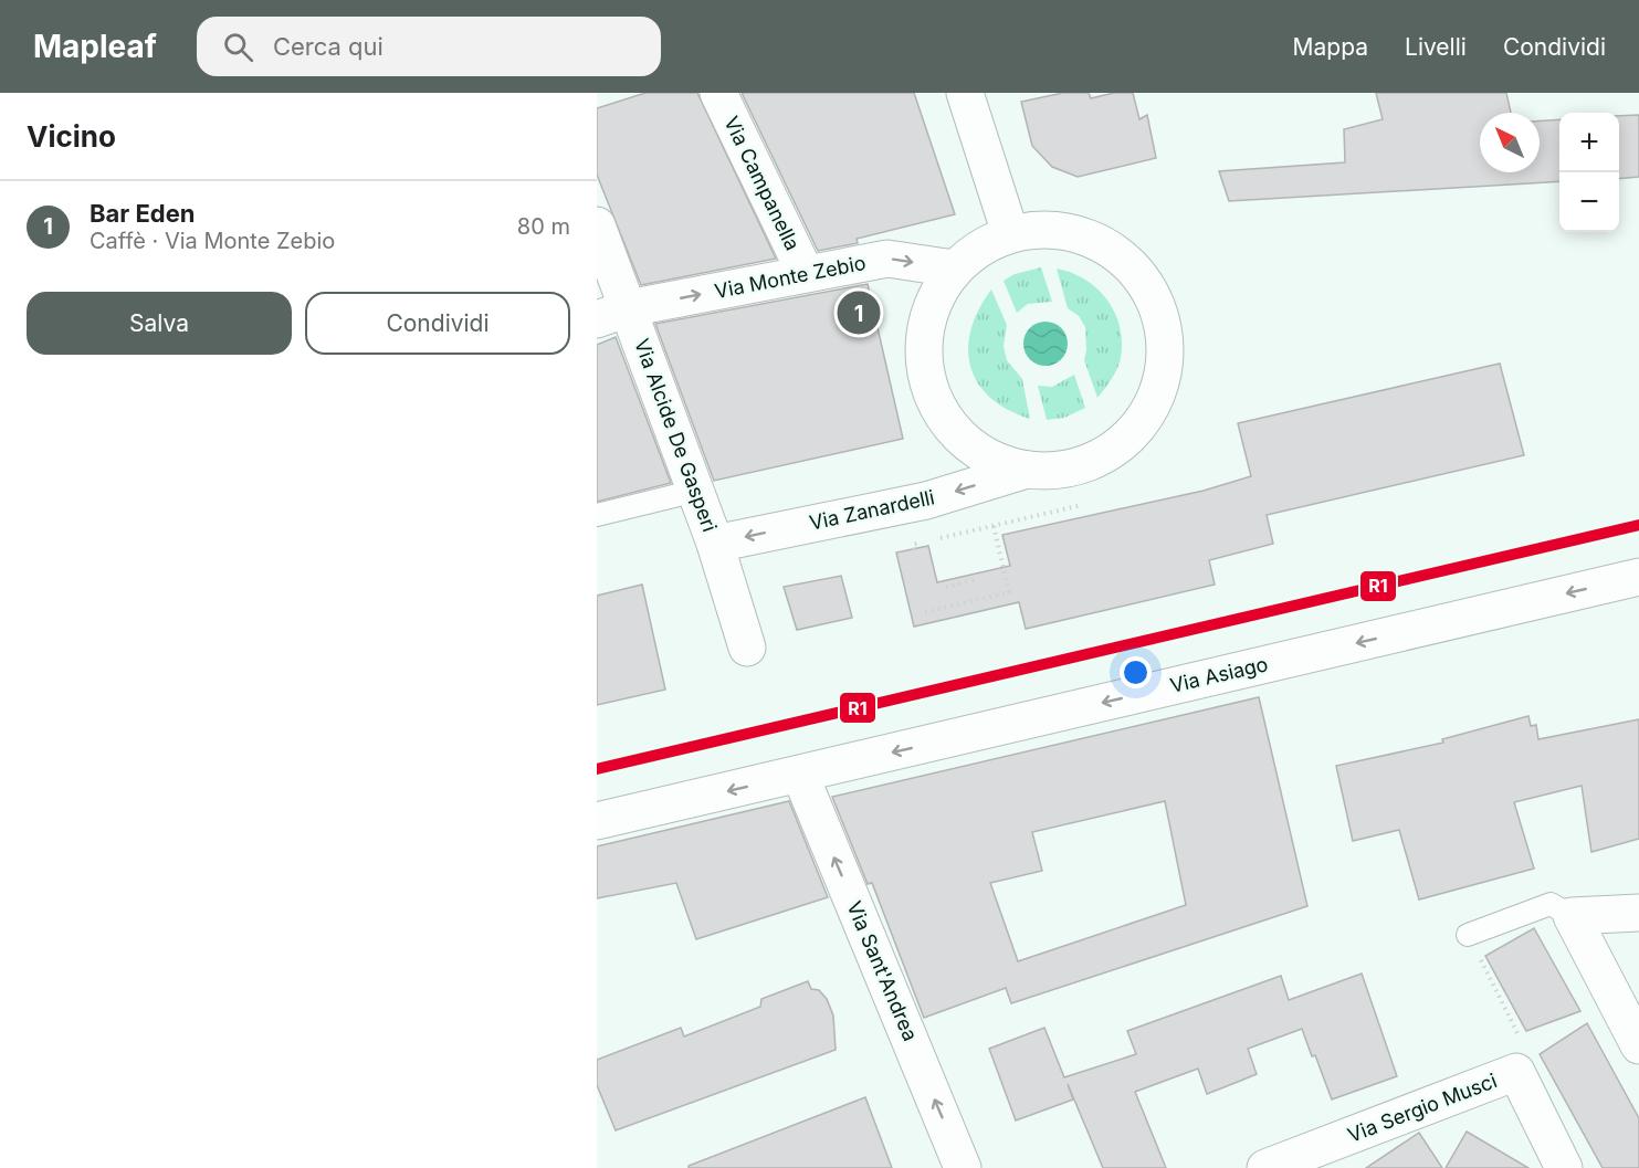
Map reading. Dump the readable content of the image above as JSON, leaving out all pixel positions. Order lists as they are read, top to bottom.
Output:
{
  "streets": {
    "street": [
      "Via Campanella",
      "Via Monte Zebio",
      "Via Alcide De Gasperi",
      "Via Zanardelli",
      "Via Asiago",
      "Via Sant'Andrea",
      "Via Sergio Musci"
    ]
  },
  "crossings": [
    ["Via Campanella", "Via Monte Zebio"],
    ["Via Monte Zebio", "Via Alcide De Gasperi"],
    ["Via Alcide De Gasperi", "Via Zanardelli"],
    ["Via Asiago", "Via Sant'Andrea"]
  ],
  "one_way": [
    "Via Monte Zebio",
    "Via Zanardelli",
    "Via Asiago",
    "Via Sant'Andrea"
  ],
  "lines": ["transit line R1"],
  "north": "top left",
  "page": {
    "header": "Mapleaf",
    "search": "Cerca qui",
    "nav": ["Mappa", "Livelli", "Condividi"],
    "heading": "Vicino",
    "map_buttons": ["+", "−"],
    "list": [
      {
        "mark": "1",
        "name": "Bar Eden",
        "note": "Caffè · Via Monte Zebio",
        "value": "80 m"
      }
    ],
    "buttons": ["Salva", "Condividi"],
    "pins": "1"
  }
}
